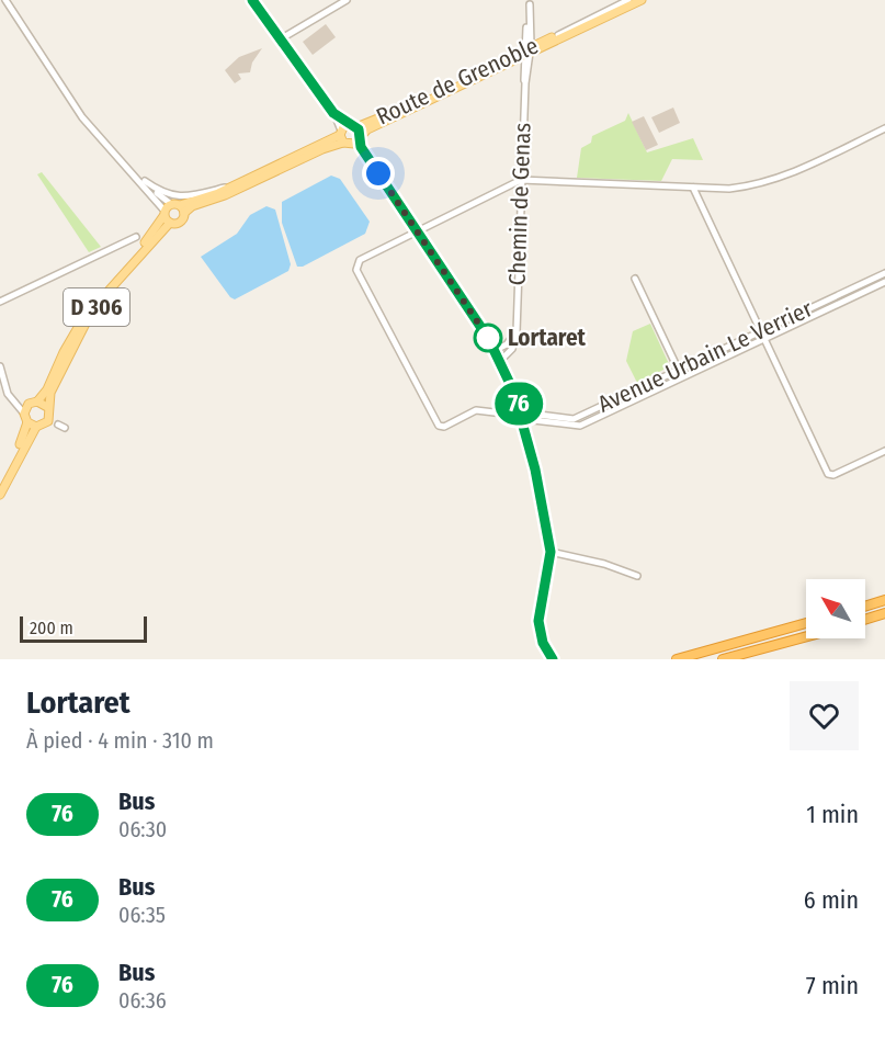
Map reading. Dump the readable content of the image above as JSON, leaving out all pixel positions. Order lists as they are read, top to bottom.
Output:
{
  "streets": {
    "main road": ["Route de Grenoble", "D 306"],
    "street": ["Chemin de Genas", "Avenue Urbain Le Verrier"]
  },
  "crossings": [
    ["Route de Grenoble", "Chemin de Genas"]
  ],
  "places": ["Lortaret"],
  "lines": ["bus line 76"],
  "scale_bar": "200 m",
  "north": "top left",
  "page": {
    "on_map": "76",
    "scale": "200 m",
    "heading": ["Lortaret", "À pied · 4 min · 310 m"],
    "list": [
      {
        "mark": "76",
        "name": "Bus",
        "note": "06:30",
        "value": "1 min"
      },
      {
        "mark": "76",
        "name": "Bus",
        "note": "06:35",
        "value": "6 min"
      },
      {
        "mark": "76",
        "name": "Bus",
        "note": "06:36",
        "value": "7 min"
      }
    ]
  }
}
